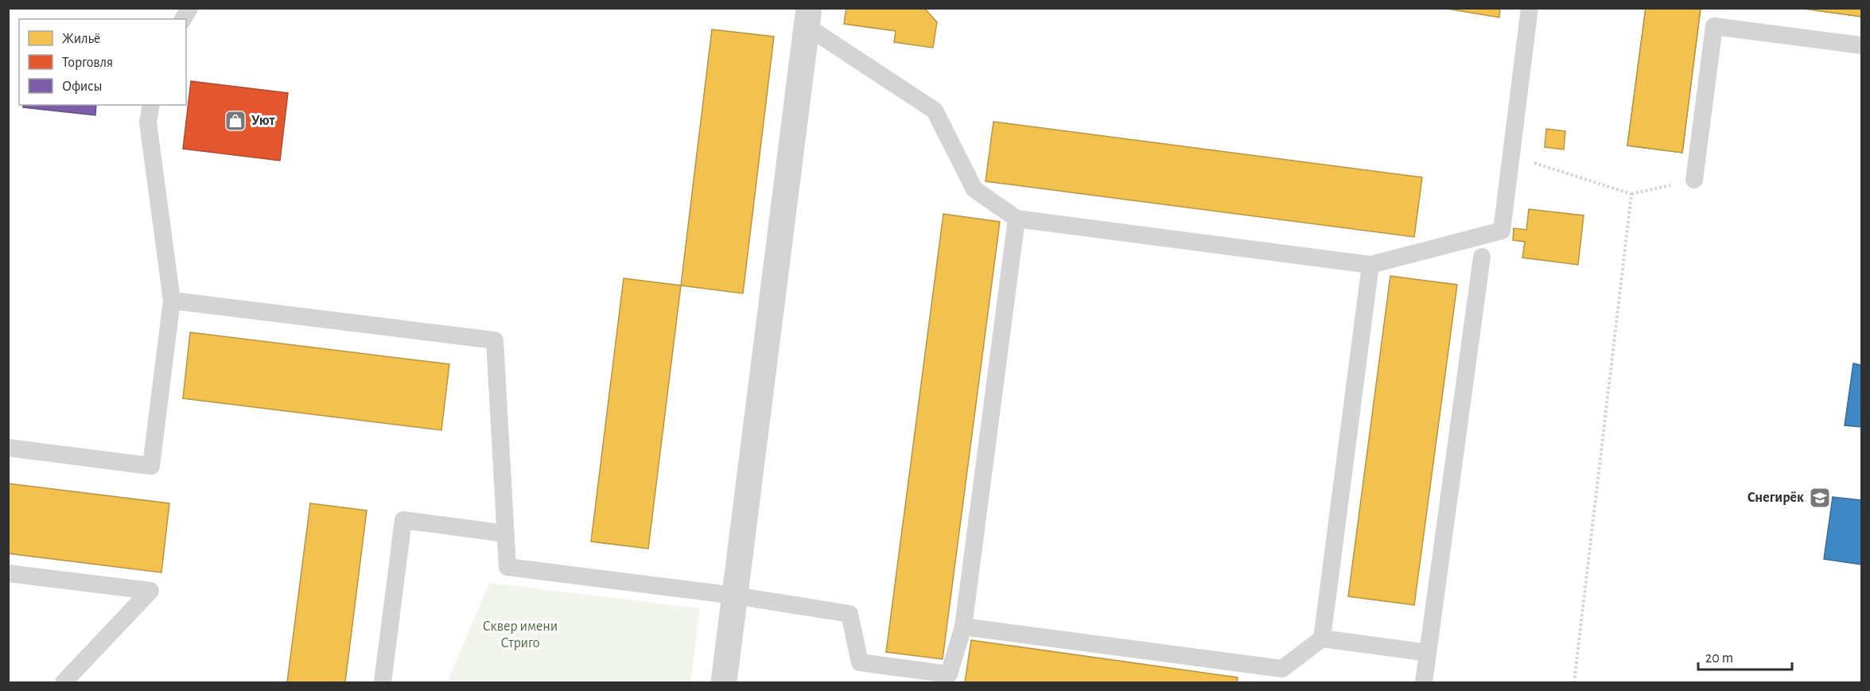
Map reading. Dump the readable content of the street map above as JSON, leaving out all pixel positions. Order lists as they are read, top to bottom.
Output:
{
  "parks": ["Сквер имени Стриго"],
  "places": {
    "shop": ["Уют"],
    "school or university": ["Снегирёк"]
  },
  "legend": ["Жильё", "Торговля", "Офисы"],
  "scale_bar": "20 m"
}
